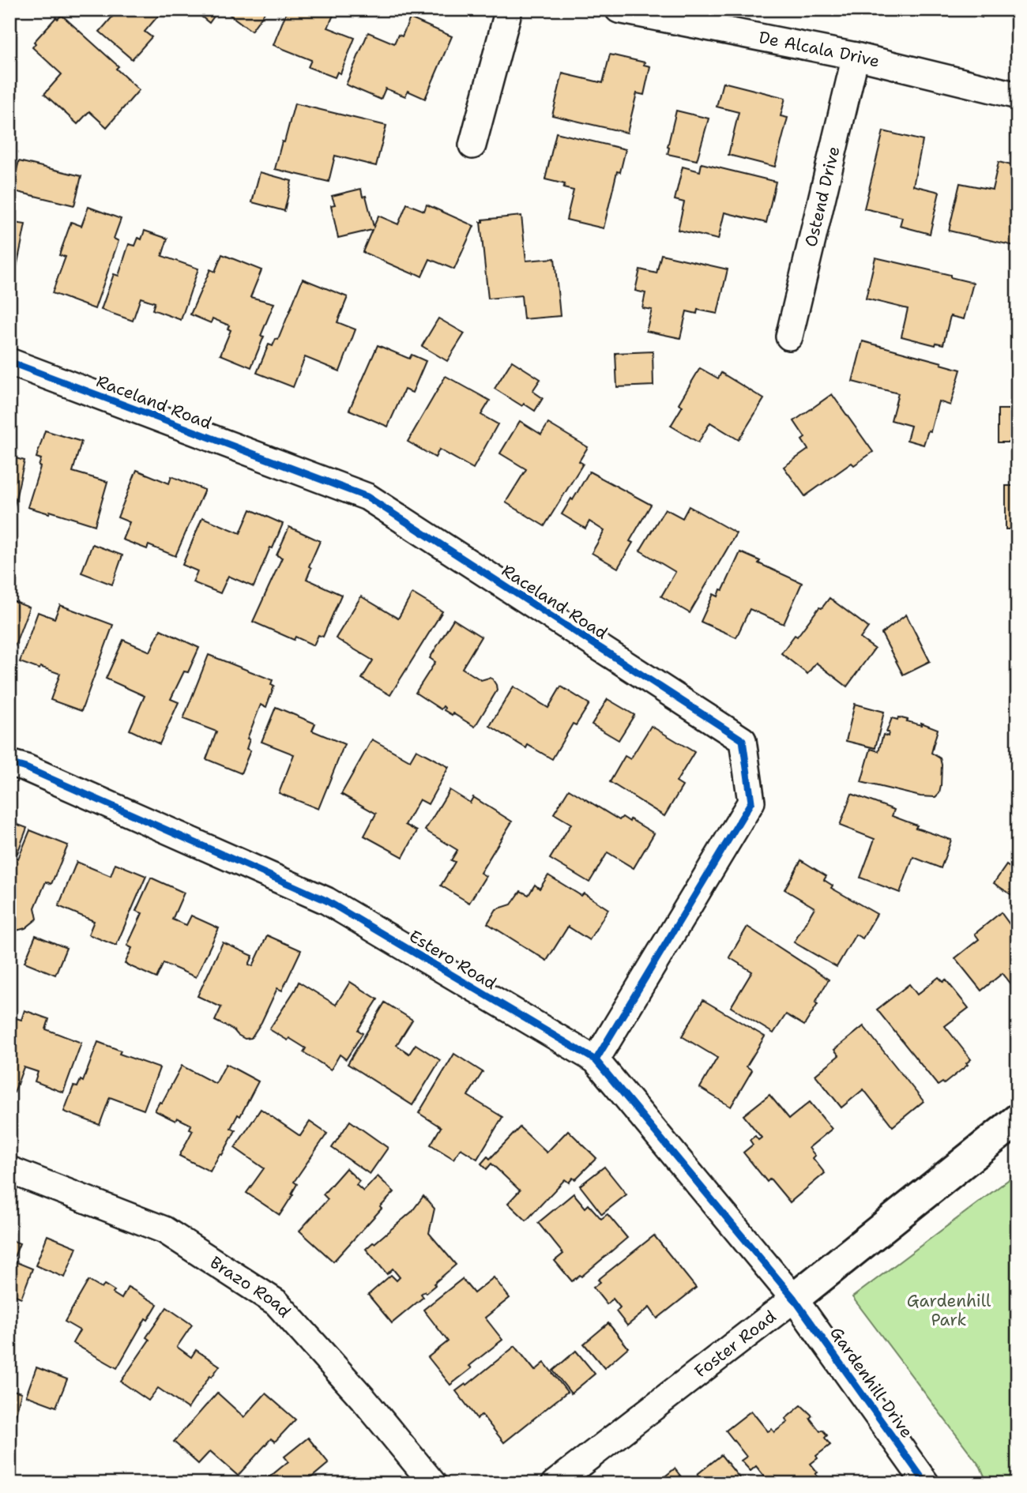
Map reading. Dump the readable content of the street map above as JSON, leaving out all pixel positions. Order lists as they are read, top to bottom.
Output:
{
  "streets": {
    "street": [
      "De Alcala Drive",
      "Ostend Drive",
      "Raceland Road",
      "Estero Road",
      "Brazo Road",
      "Foster Road",
      "Gardenhill Drive"
    ]
  },
  "crossings": [
    ["De Alcala Drive", "Ostend Drive"],
    ["Raceland Road", "Estero Road"],
    ["Estero Road", "Foster Road"],
    ["Estero Road", "Gardenhill Drive"],
    ["Foster Road", "Gardenhill Drive"]
  ],
  "parks": ["Gardenhill Park"]
}
